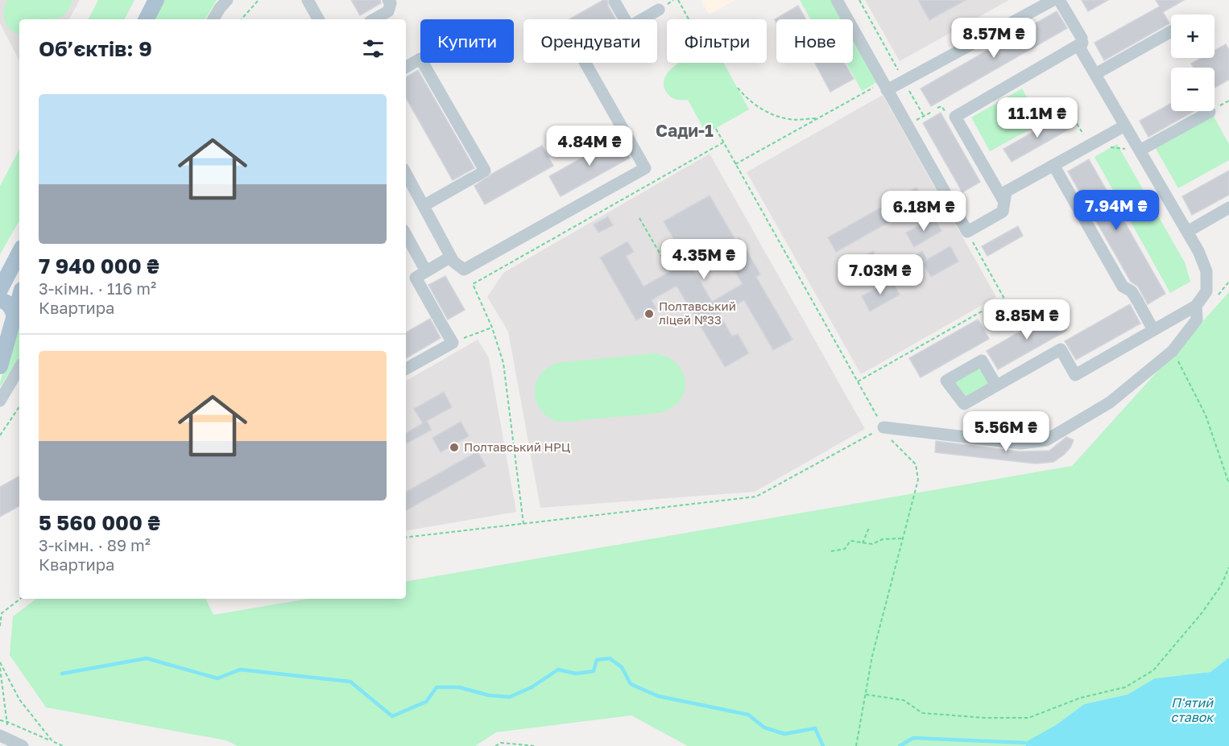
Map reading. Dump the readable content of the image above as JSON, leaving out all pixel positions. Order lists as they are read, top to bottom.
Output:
{
  "districts": ["Сади-1"],
  "water": ["П'ятий ставок"],
  "places": ["Полтавський ліцей №33", "Полтавський НРЦ"],
  "page": {
    "map_buttons": ["+", "−"],
    "price": [
      "8.57M ₴",
      "11.1M ₴",
      "4.84M ₴",
      "7.94M ₴",
      "6.18M ₴",
      "4.35M ₴",
      "7.03M ₴",
      "8.85M ₴",
      "5.56M ₴"
    ],
    "chip": [
      "Купити",
      "Орендувати",
      "Фільтри",
      "Нове"
    ],
    "heading": "Об’єктів: 9",
    "list": [
      {
        "name": "7 940 000 ₴",
        "note": "3-кімн. · 116 m² · Квартира"
      },
      {
        "name": "5 560 000 ₴",
        "note": "3-кімн. · 89 m² · Квартира"
      }
    ]
  }
}
